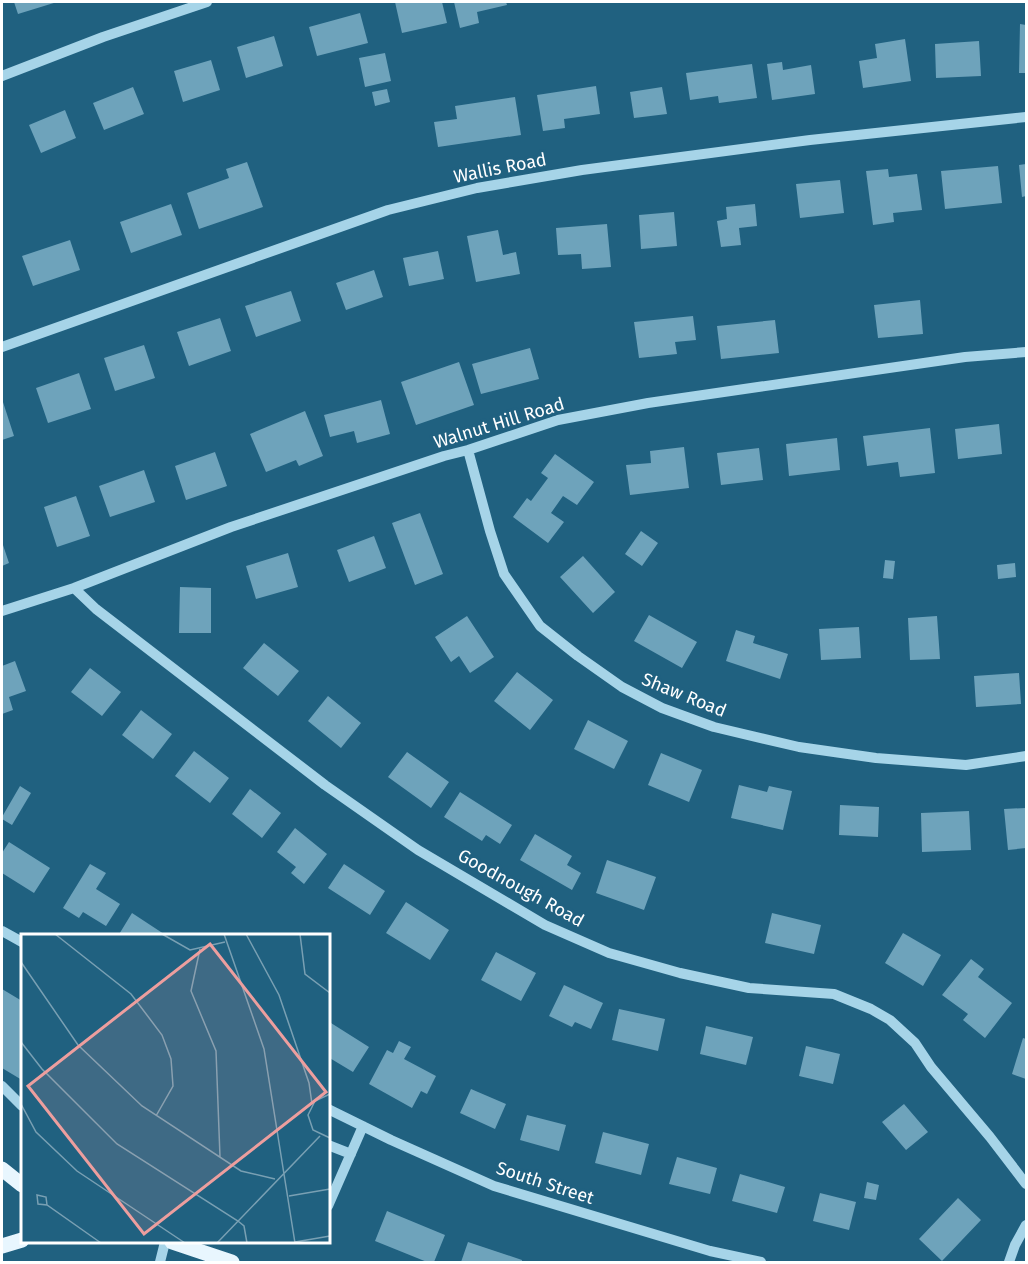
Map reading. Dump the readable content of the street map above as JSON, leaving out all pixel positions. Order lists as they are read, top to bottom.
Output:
{
  "streets": {
    "street": [
      "Wallis Road",
      "Walnut Hill Road",
      "Shaw Road",
      "Goodnough Road",
      "South Street"
    ]
  },
  "crossings": [
    ["Walnut Hill Road", "Shaw Road"],
    ["Walnut Hill Road", "Goodnough Road"]
  ]
}
